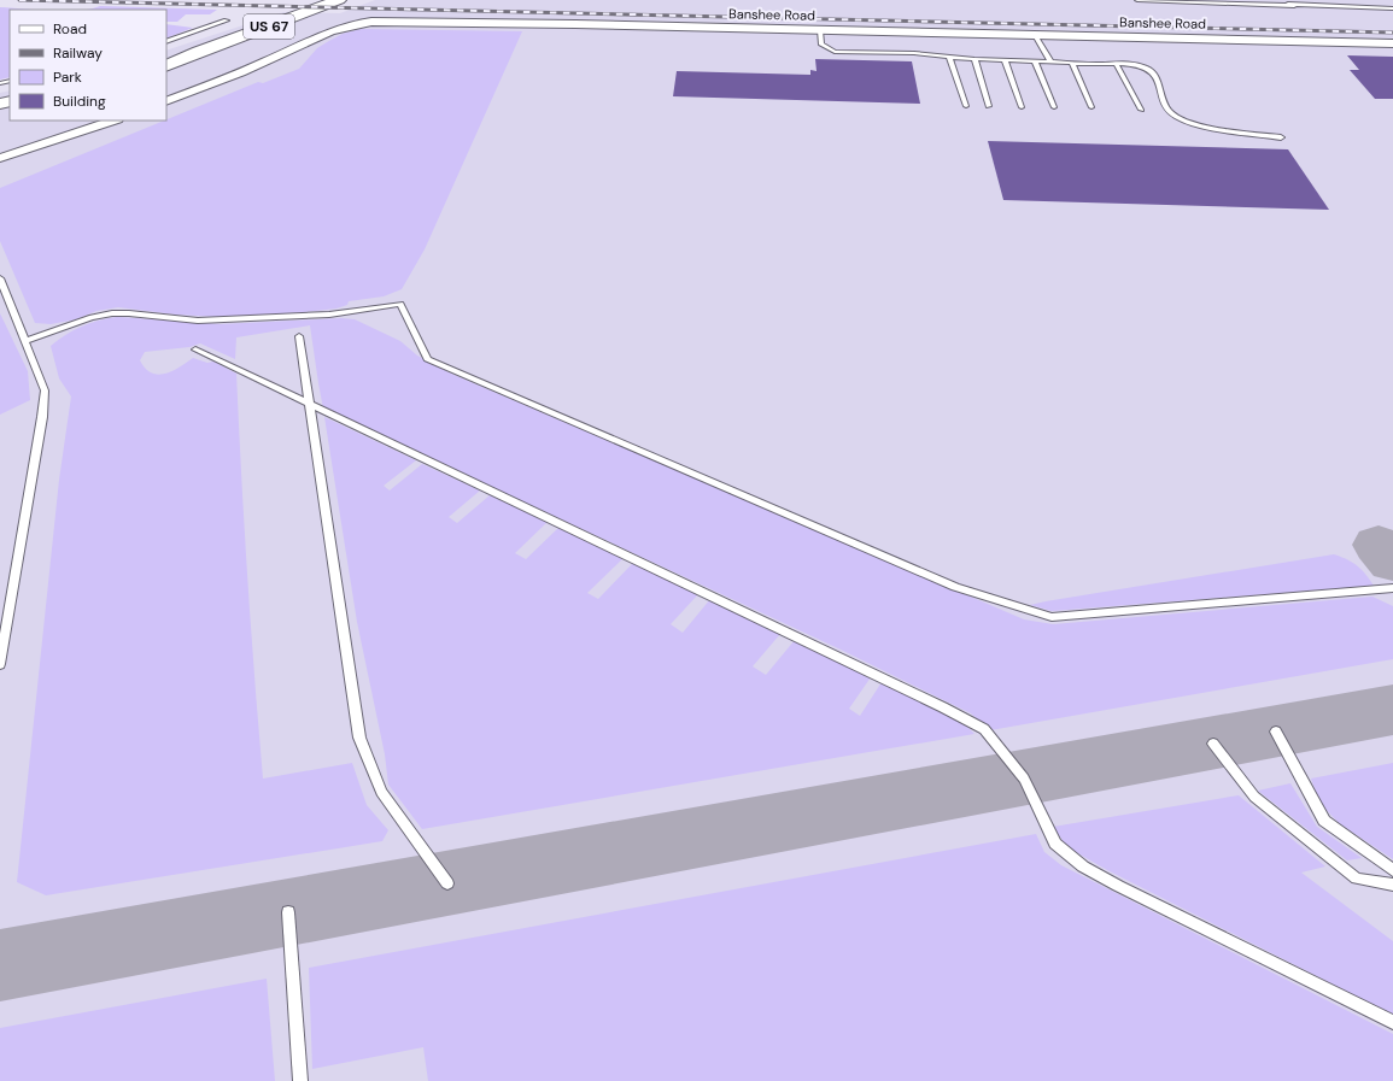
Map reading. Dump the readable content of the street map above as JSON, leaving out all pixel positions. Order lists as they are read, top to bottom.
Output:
{
  "streets": {
    "highway": ["US 67"],
    "street": ["Banshee Road"]
  },
  "legend": [
    "Road",
    "Railway",
    "Park",
    "Building"
  ]
}
